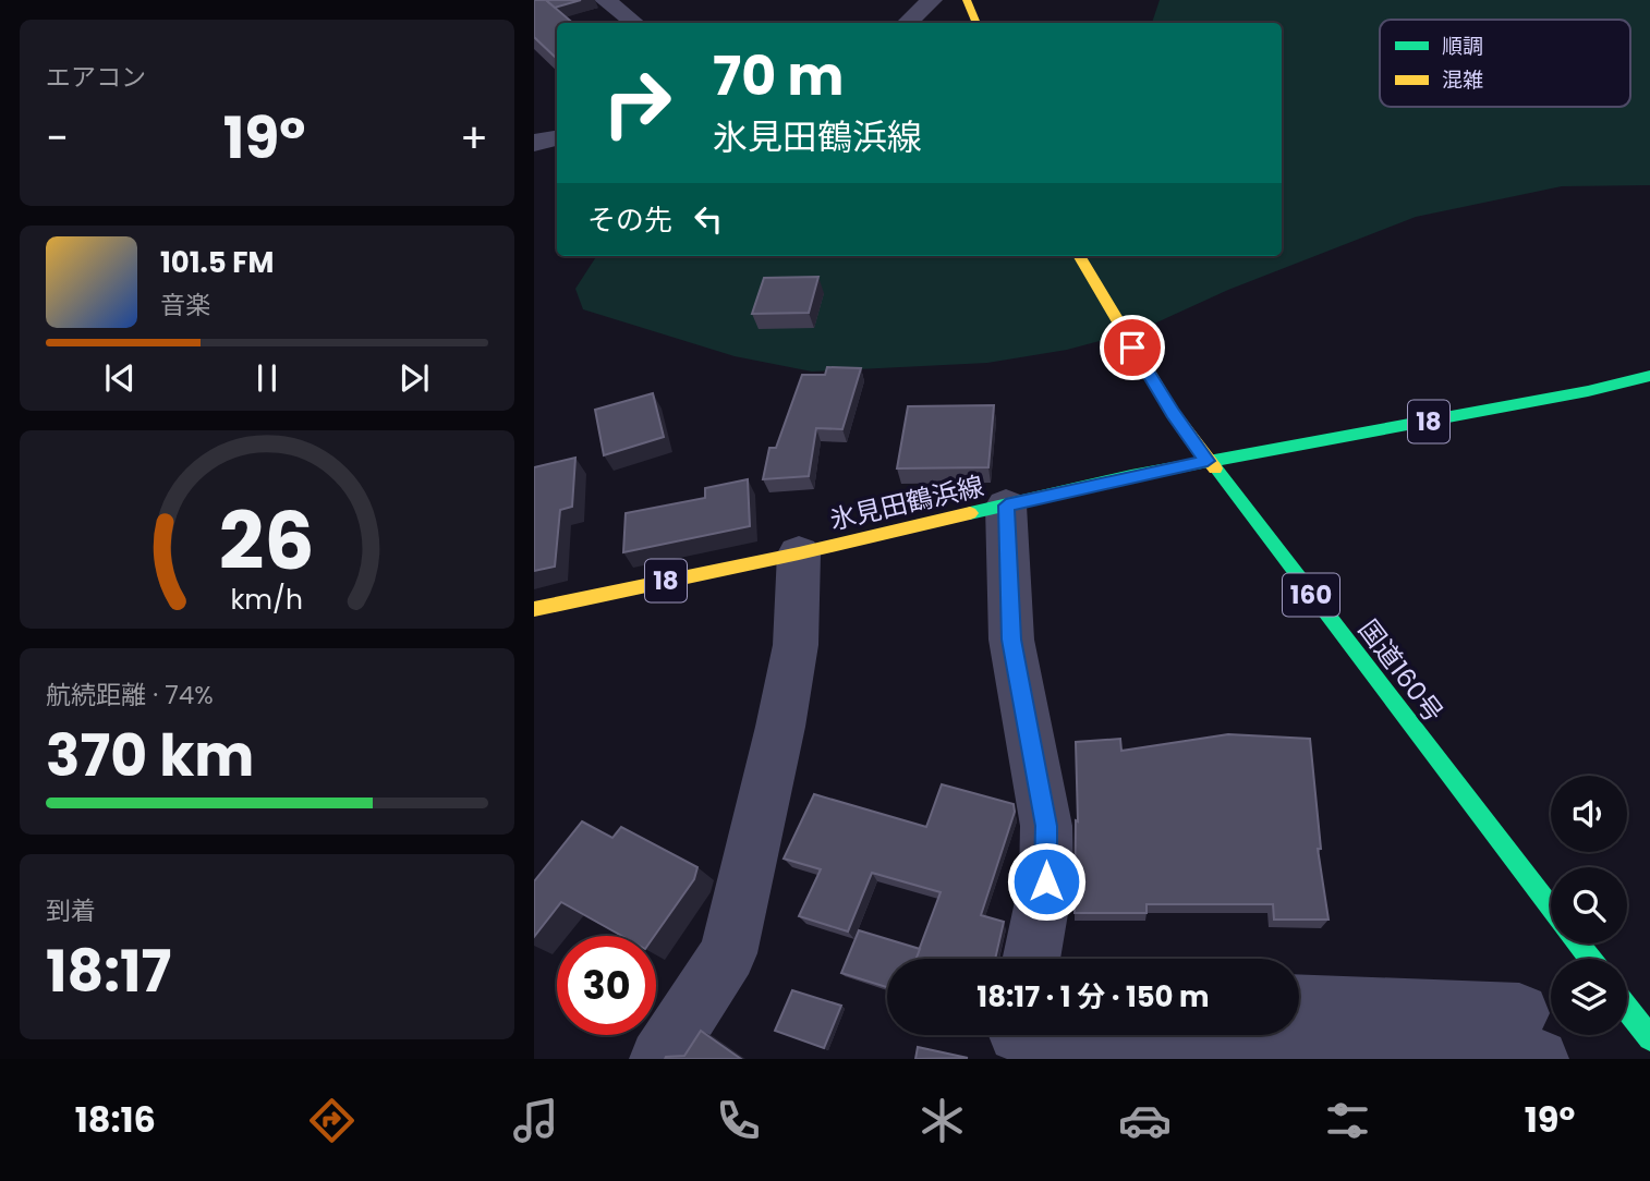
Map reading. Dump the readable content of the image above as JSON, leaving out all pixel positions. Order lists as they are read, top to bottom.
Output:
{
  "streets": {
    "main road": [
      "18",
      "氷見田鶴浜線",
      "160",
      "国道160号"
    ]
  },
  "crossings": [
    ["氷見田鶴浜線", "国道160号"]
  ],
  "legend": ["順調", "混雑"],
  "page": {
    "tile": [
      "エアコン",
      ["航続距離 · 74%", "370 km"],
      ["到着", "18:17"]
    ],
    "turn": ["70 m", "氷見田鶴浜線"],
    "heat": ["−", "19°", "+"],
    "then": "その先",
    "song": ["101.5 FM", "音楽"],
    "limit": "30",
    "trip": "18:17 · 1 分 · 150 m",
    "tabs": ["18:16", "19°"],
    "gauge": ["26", "km/h"]
  }
}
